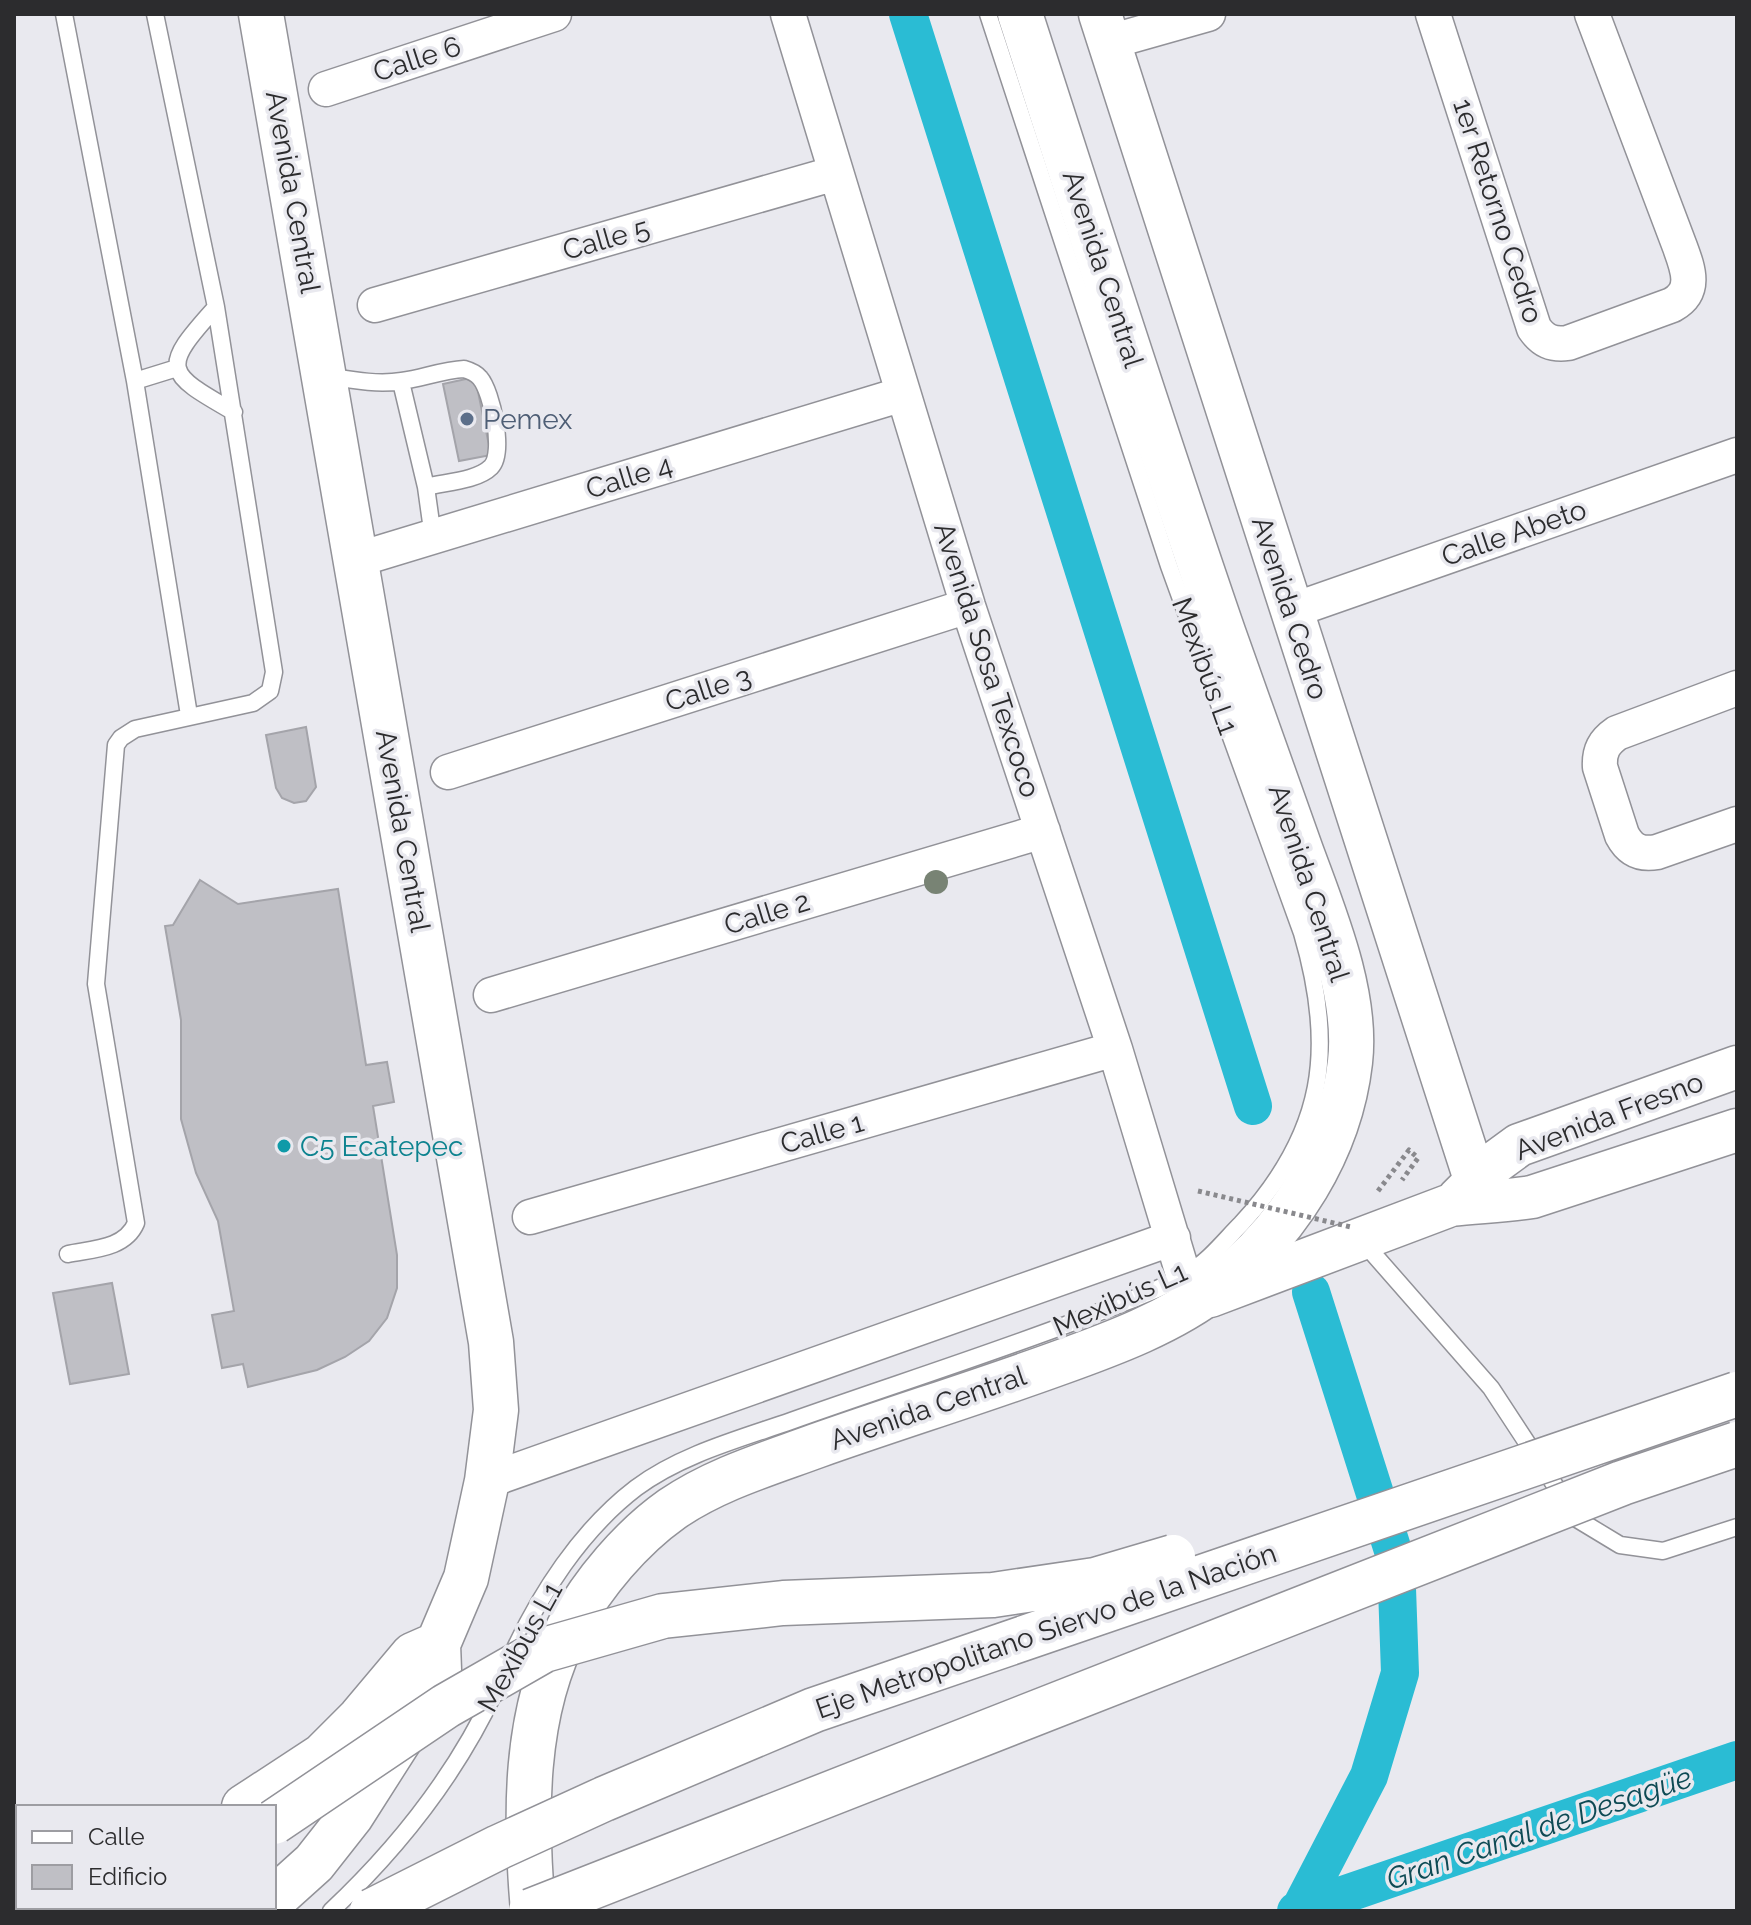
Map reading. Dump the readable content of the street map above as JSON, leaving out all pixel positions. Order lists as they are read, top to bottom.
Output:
{
  "streets": {
    "highway": ["Avenida Central", "Eje Metropolitano Siervo de la Nación"],
    "street": [
      "Calle 6",
      "1er Retorno Cedro",
      "Calle 5",
      "Calle 4",
      "Calle Abeto",
      "Avenida Cedro",
      "Avenida Sosa Texcoco",
      "Calle 3",
      "Calle 2",
      "Avenida Fresno",
      "Calle 1"
    ],
    "lane": ["Mexibús L1"]
  },
  "crossings": [
    ["Avenida Central", "Calle 4"],
    ["Avenida Central", "Avenida Sosa Texcoco"],
    ["Avenida Central", "Mexibús L1"],
    ["Avenida Central", "Avenida Fresno"],
    ["Calle 5", "Avenida Sosa Texcoco"],
    ["Calle 4", "Avenida Sosa Texcoco"],
    ["Calle Abeto", "Avenida Cedro"],
    ["Avenida Cedro", "Avenida Fresno"],
    ["Avenida Sosa Texcoco", "Mexibús L1"],
    ["Avenida Sosa Texcoco", "Calle 3"],
    ["Avenida Sosa Texcoco", "Calle 2"],
    ["Avenida Sosa Texcoco", "Avenida Fresno"],
    ["Avenida Sosa Texcoco", "Calle 1"],
    ["Mexibús L1", "Avenida Fresno"]
  ],
  "water": ["Gran Canal de Desagüe"],
  "places": ["Pemex", "C5 Ecatepec"],
  "legend": ["Calle", "Edificio"]
}
